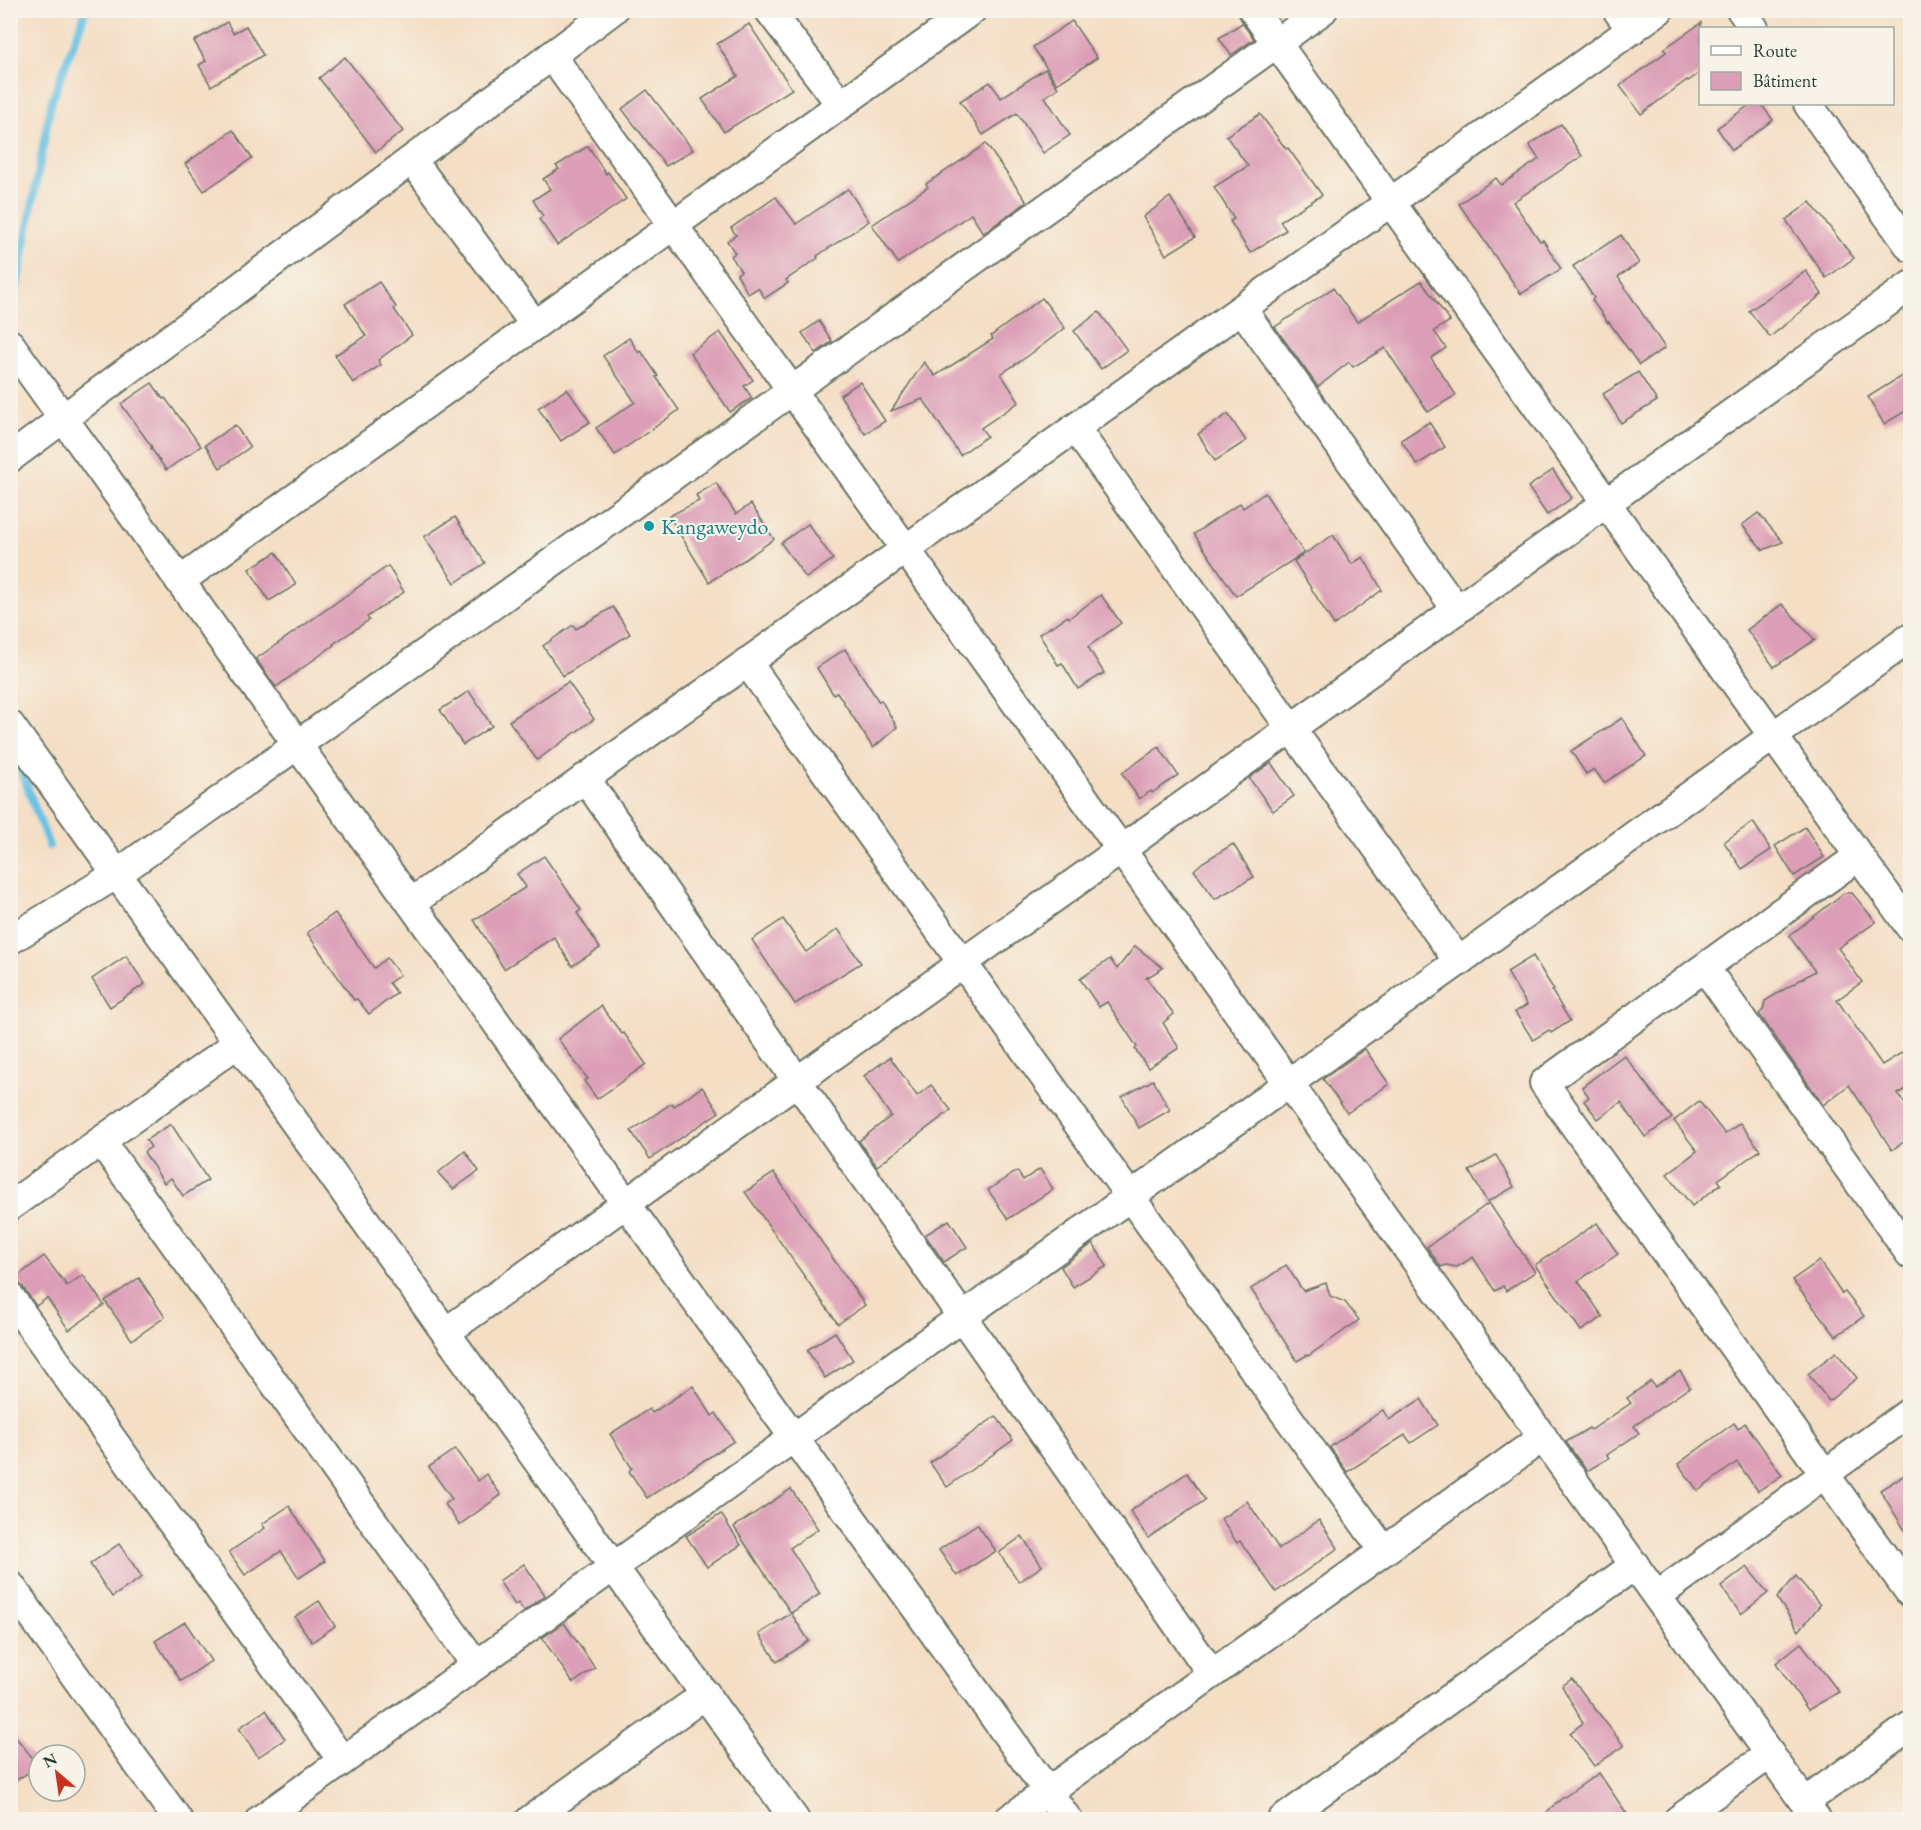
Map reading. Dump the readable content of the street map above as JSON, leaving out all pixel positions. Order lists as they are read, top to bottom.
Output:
{
  "places": ["Kangaweydo"],
  "legend": ["Route", "Bâtiment"],
  "north": "top left"
}
